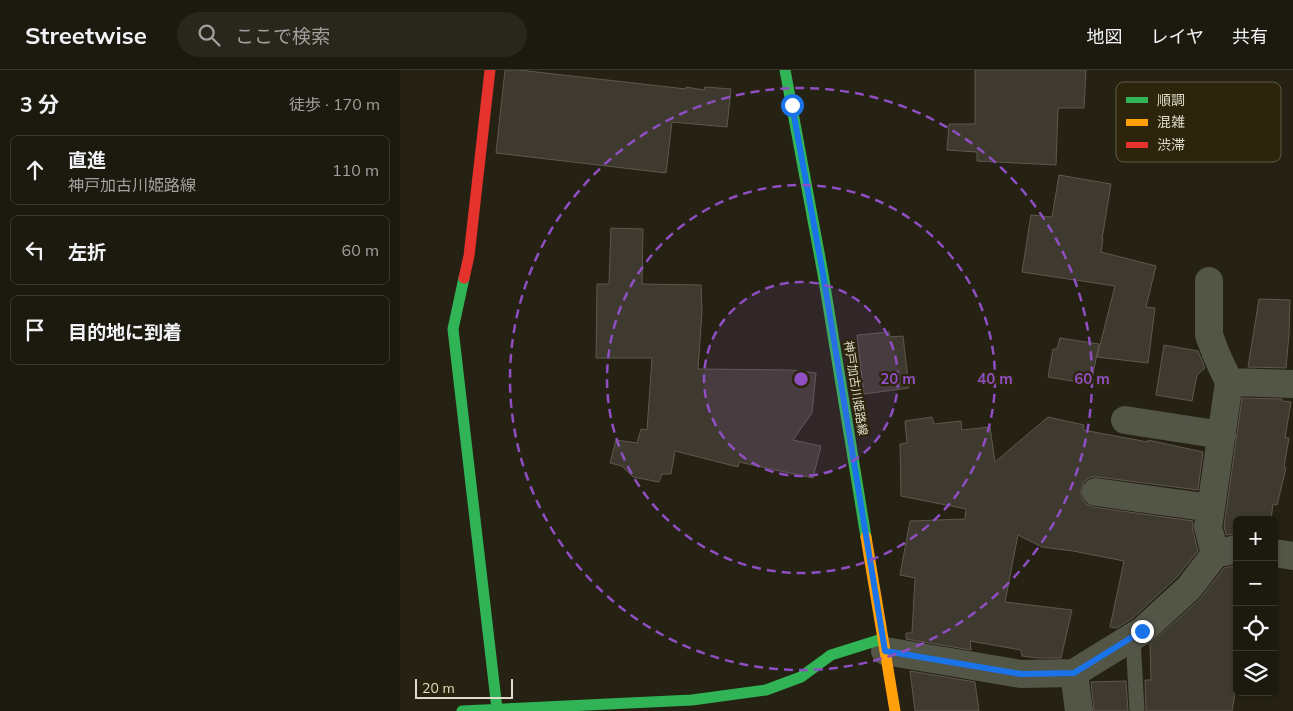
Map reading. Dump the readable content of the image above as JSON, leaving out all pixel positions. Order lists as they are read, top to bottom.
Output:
{
  "streets": {
    "street": ["神戸加古川姫路線"]
  },
  "legend": ["順調", "混雑", "渋滞"],
  "scale_bar": "20 m",
  "page": {
    "header": "Streetwise",
    "search": "ここで検索",
    "nav": ["地図", "レイヤ", "共有"],
    "heading": ["3 分", "徒歩 · 170 m"],
    "list": [
      ["直進", "神戸加古川姫路線", "110 m"],
      ["左折", "60 m"],
      "目的地に到着"
    ],
    "map_buttons": ["+", "−"],
    "scale": "20 m"
  },
  "rings": ["20 m", "40 m", "60 m"]
}
